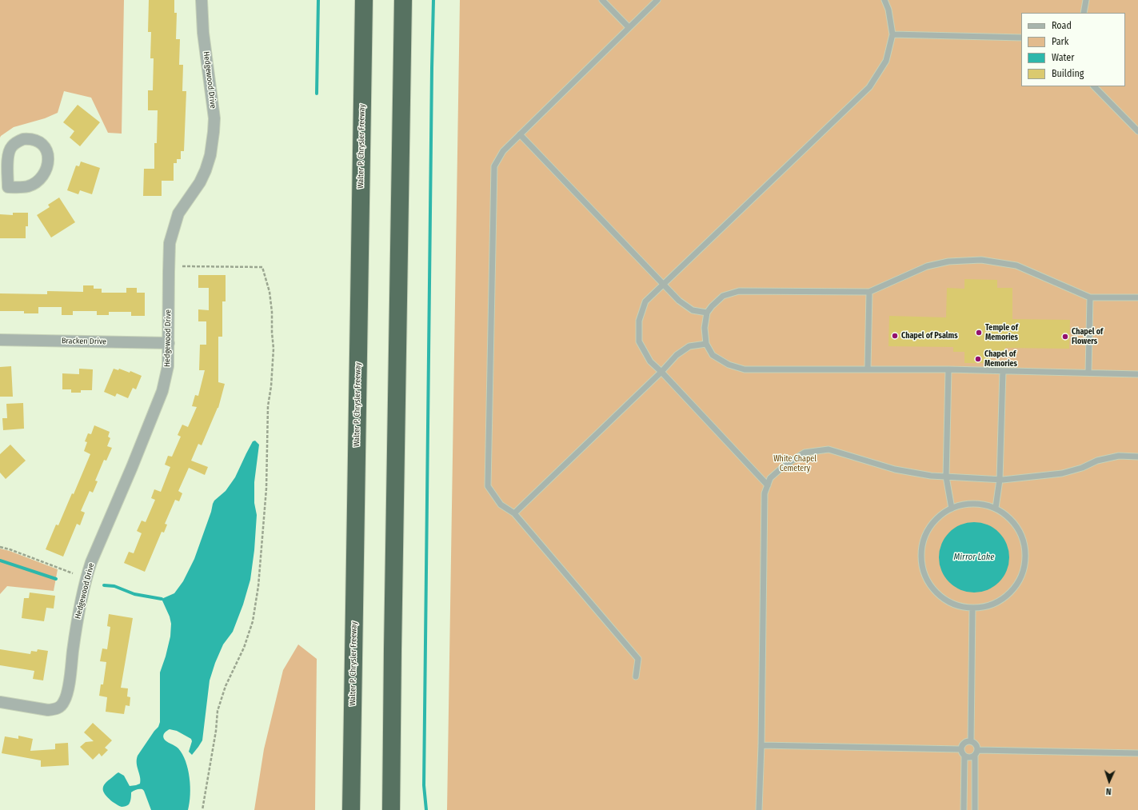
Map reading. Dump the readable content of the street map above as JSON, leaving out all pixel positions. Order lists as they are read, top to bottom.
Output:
{
  "streets": {
    "highway": ["Walter P. Chrysler Freeway"],
    "street": ["Hedgewood Drive", "Bracken Drive"]
  },
  "crossings": [
    ["Hedgewood Drive", "Bracken Drive"]
  ],
  "water": ["Mirror Lake"],
  "parks": ["White Chapel Cemetery"],
  "places": [
    "Temple of Memories",
    "Chapel of Psalms",
    "Chapel of Flowers",
    "Chapel of Memories"
  ],
  "legend": [
    "Road",
    "Park",
    "Water",
    "Building"
  ],
  "north": "bottom"
}
